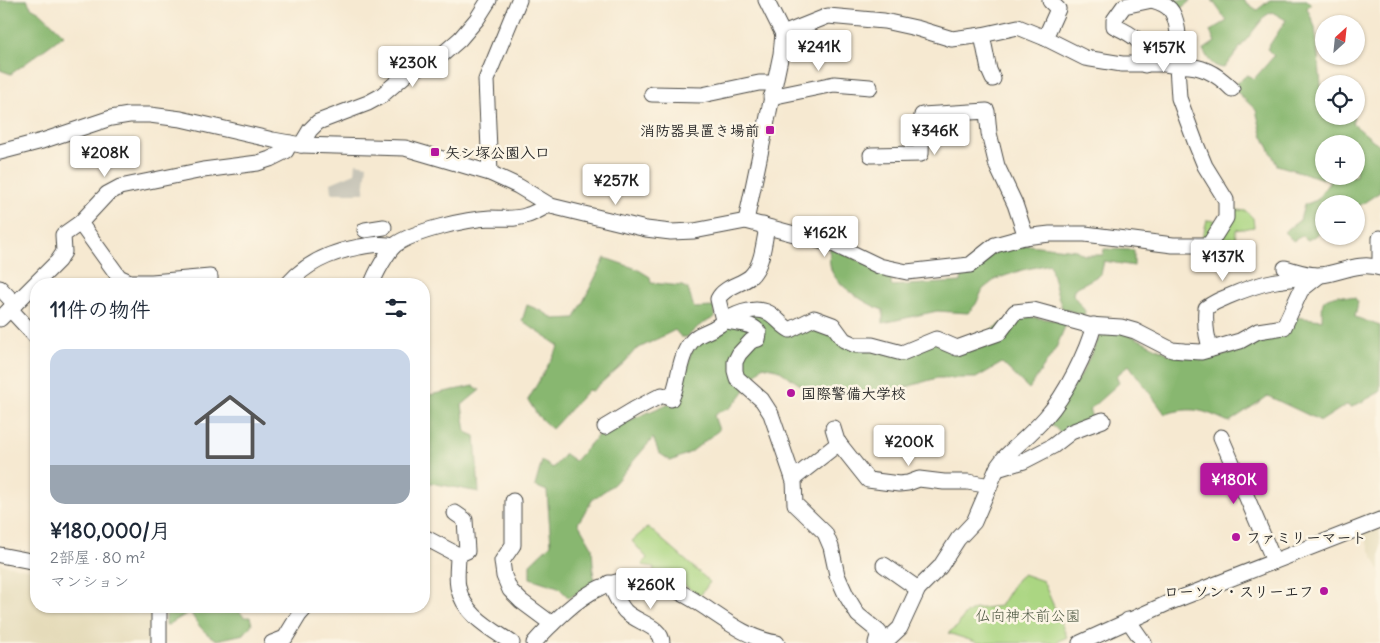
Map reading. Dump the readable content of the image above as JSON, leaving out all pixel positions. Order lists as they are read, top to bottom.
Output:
{
  "parks": ["仏向神木前公園"],
  "places": {
    "transit": ["消防器具置き場前", "矢シ塚公園入口"],
    "other": ["国際警備大学校", "ファミリーマート", "ローソン・スリーエフ"]
  },
  "north": "top right",
  "page": {
    "map_buttons": ["+", "−"],
    "price": [
      "¥241K",
      "¥157K",
      "¥230K",
      "¥346K",
      "¥208K",
      "¥257K",
      "¥162K",
      "¥137K",
      "¥200K",
      "¥180K",
      "¥260K"
    ],
    "heading": "11件の物件",
    "list": [
      {
        "name": "¥180,000/月",
        "note": "2部屋 · 80 m² · マンション"
      }
    ]
  }
}
